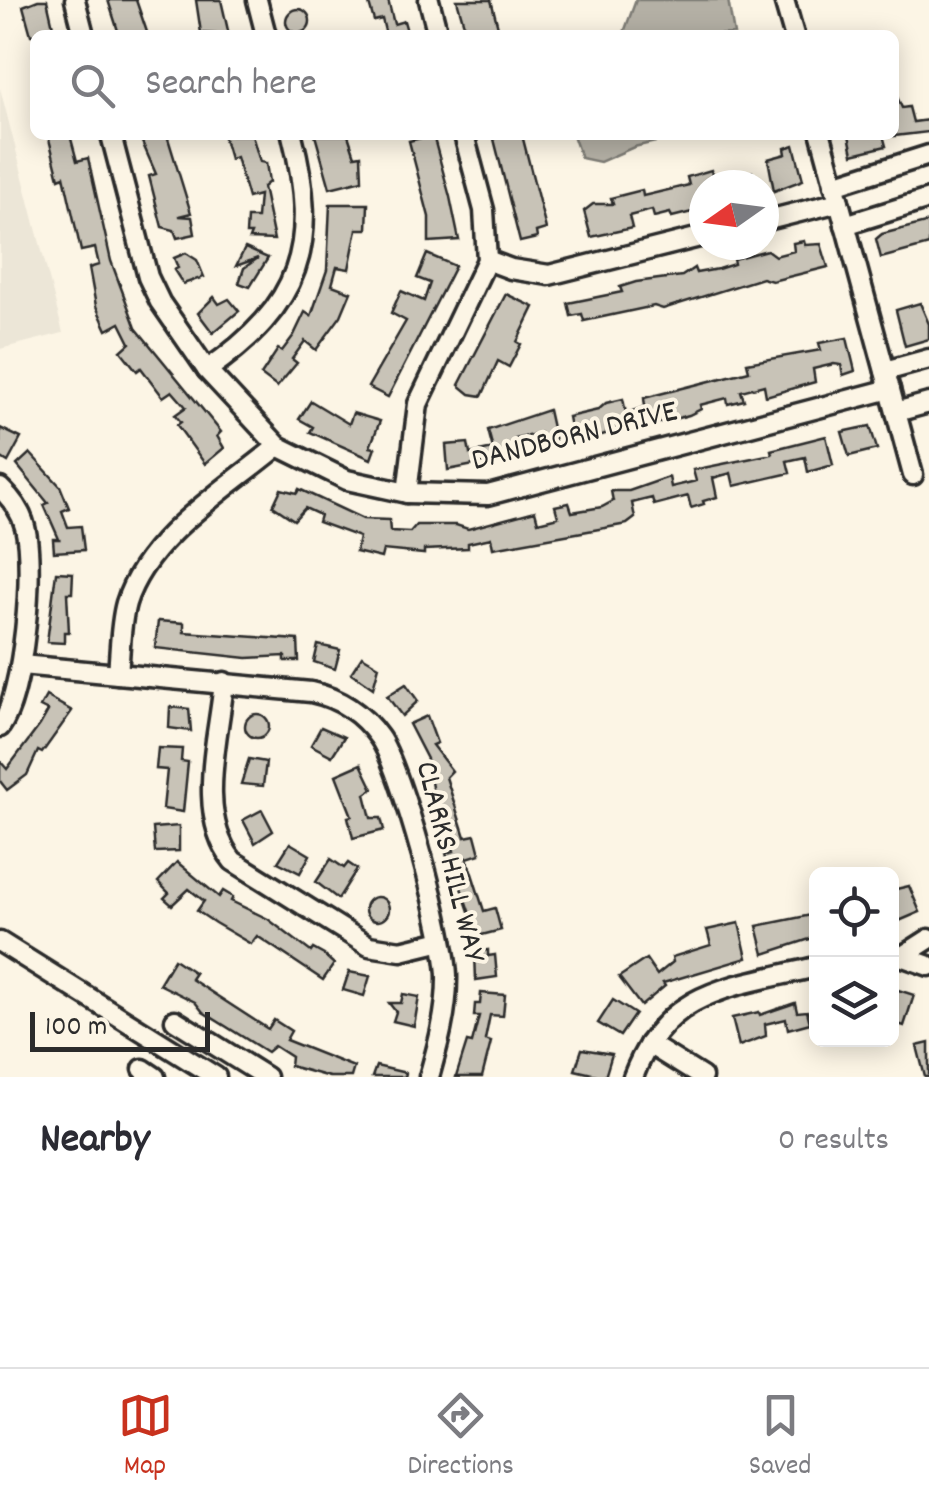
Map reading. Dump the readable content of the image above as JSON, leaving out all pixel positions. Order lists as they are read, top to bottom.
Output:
{
  "streets": {
    "street": ["DANDBORN DRIVE", "CLARKS HILL WAY"]
  },
  "scale_bar": "100 m",
  "north": "left",
  "page": {
    "search": "Search here",
    "scale": "100 m",
    "heading": ["Nearby", "0 results"],
    "nav": ["Map", "Directions", "Saved"]
  }
}
